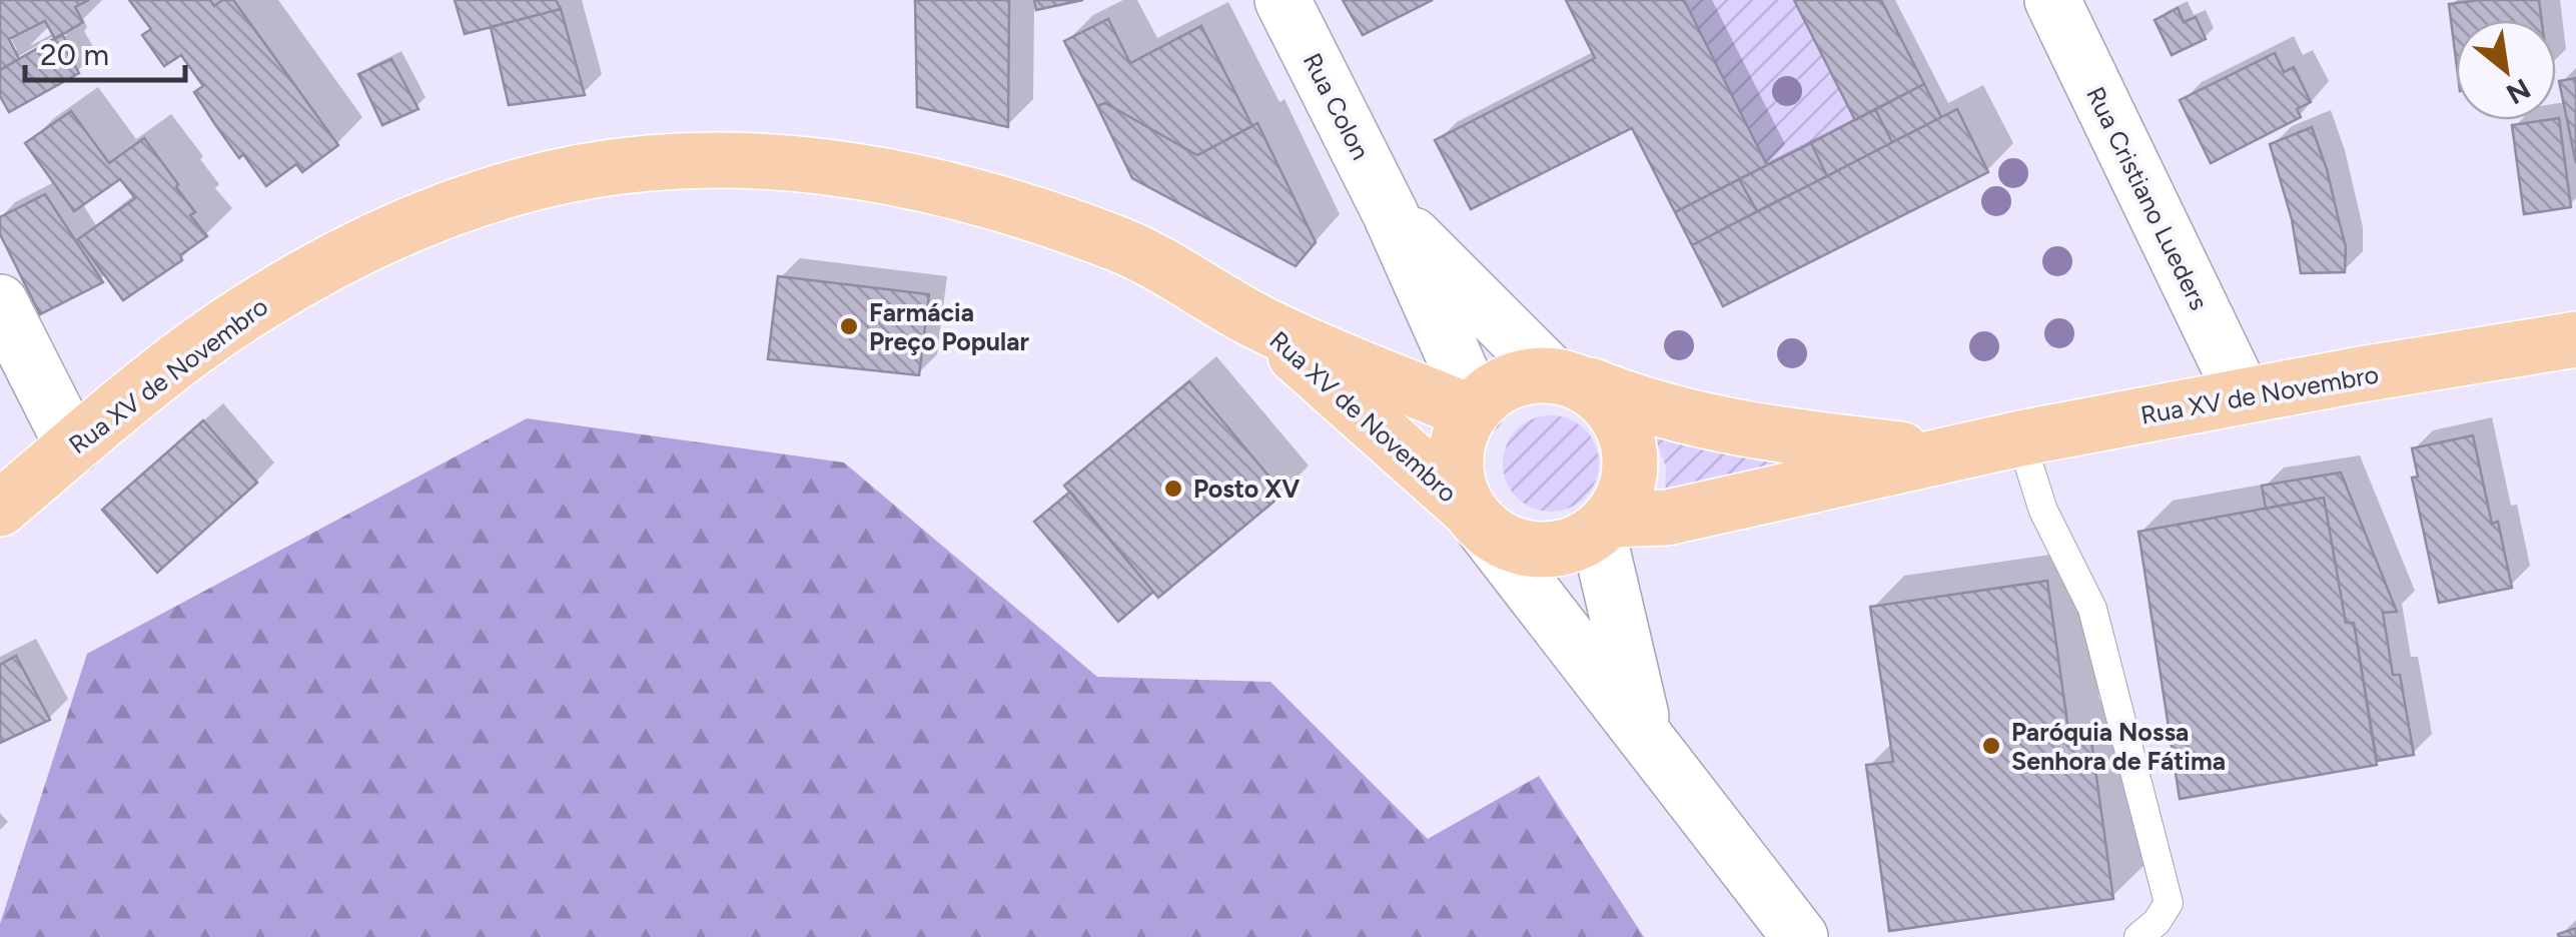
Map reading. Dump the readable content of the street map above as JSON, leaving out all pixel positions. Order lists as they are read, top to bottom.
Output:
{
  "streets": {
    "main road": ["Rua XV de Novembro"],
    "street": ["Rua Colon", "Rua Cristiano Lueders"]
  },
  "crossings": [
    ["Rua Colon", "Rua XV de Novembro"],
    ["Rua Cristiano Lueders", "Rua XV de Novembro"]
  ],
  "places": ["Farmácia Preço Popular", "Posto XV", "Paróquia Nossa Senhora de Fátima"],
  "scale_bar": "20 m",
  "north": "bottom right"
}
